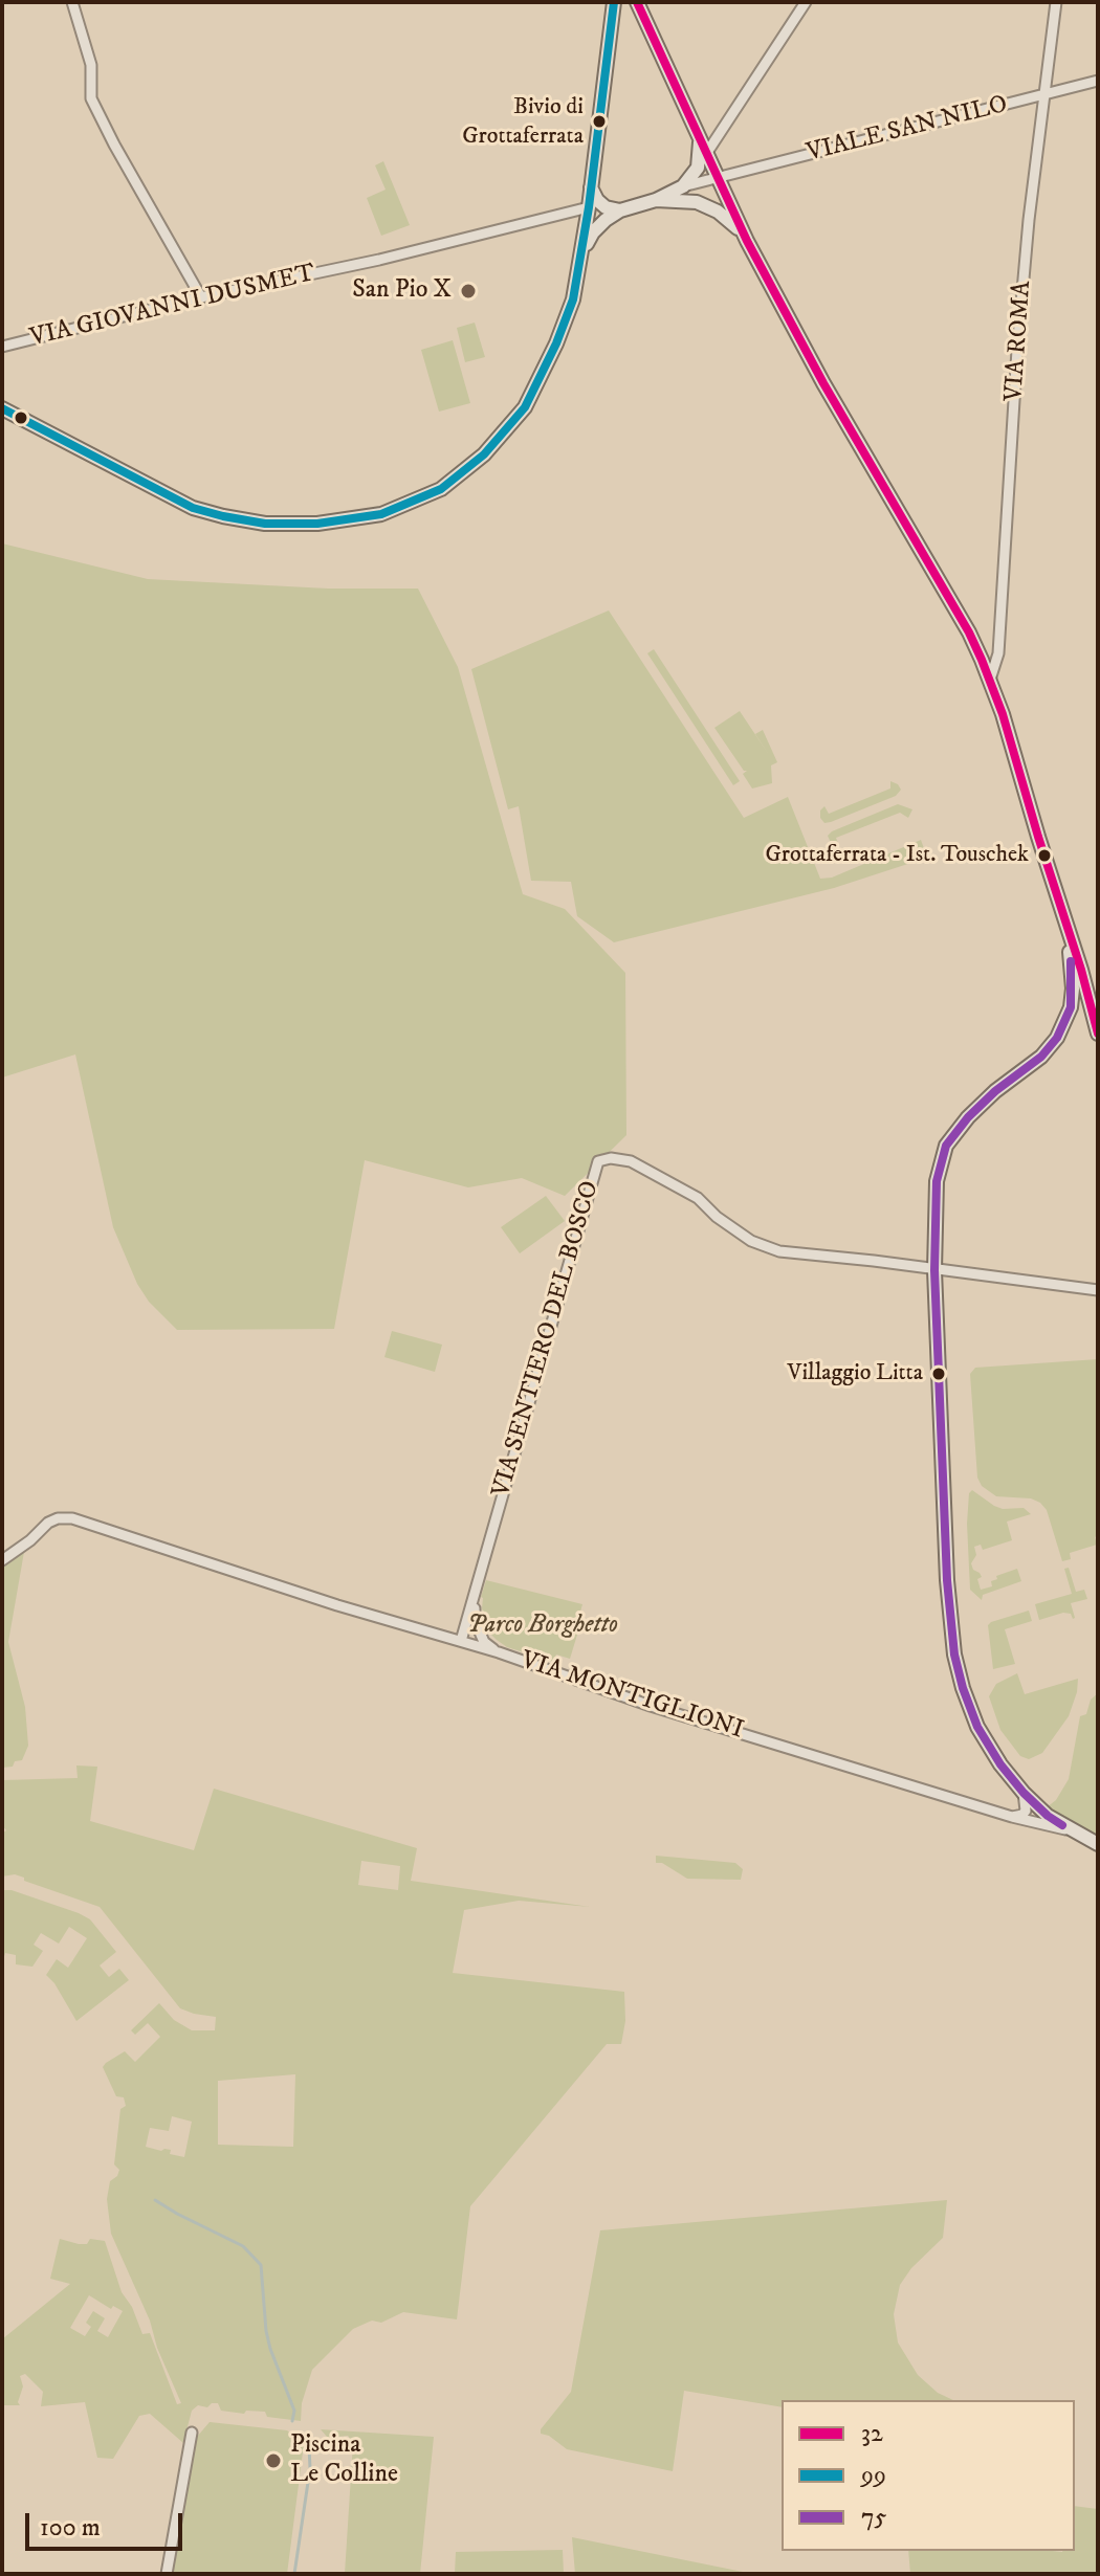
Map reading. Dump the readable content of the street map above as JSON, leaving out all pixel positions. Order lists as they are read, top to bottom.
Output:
{
  "streets": {
    "street": [
      "VIALE SAN NILO",
      "VIA GIOVANNI DUSMET",
      "VIA ROMA",
      "VIA SENTIERO DEL BOSCO",
      "VIA MONTIGLIONI"
    ]
  },
  "crossings": [
    ["VIALE SAN NILO", "VIA ROMA"],
    ["VIA SENTIERO DEL BOSCO", "VIA MONTIGLIONI"]
  ],
  "parks": ["Parco Borghetto"],
  "places": [
    "Bivio di Grottaferrata",
    "San Pio X",
    "Grottaferrata - Ist. Touschek",
    "Villaggio Litta",
    "Piscina Le Colline"
  ],
  "lines": ["transit line 32", "transit line 99", "transit line 75"],
  "legend": ["32", "99", "75"],
  "scale_bar": "100 m"
}
